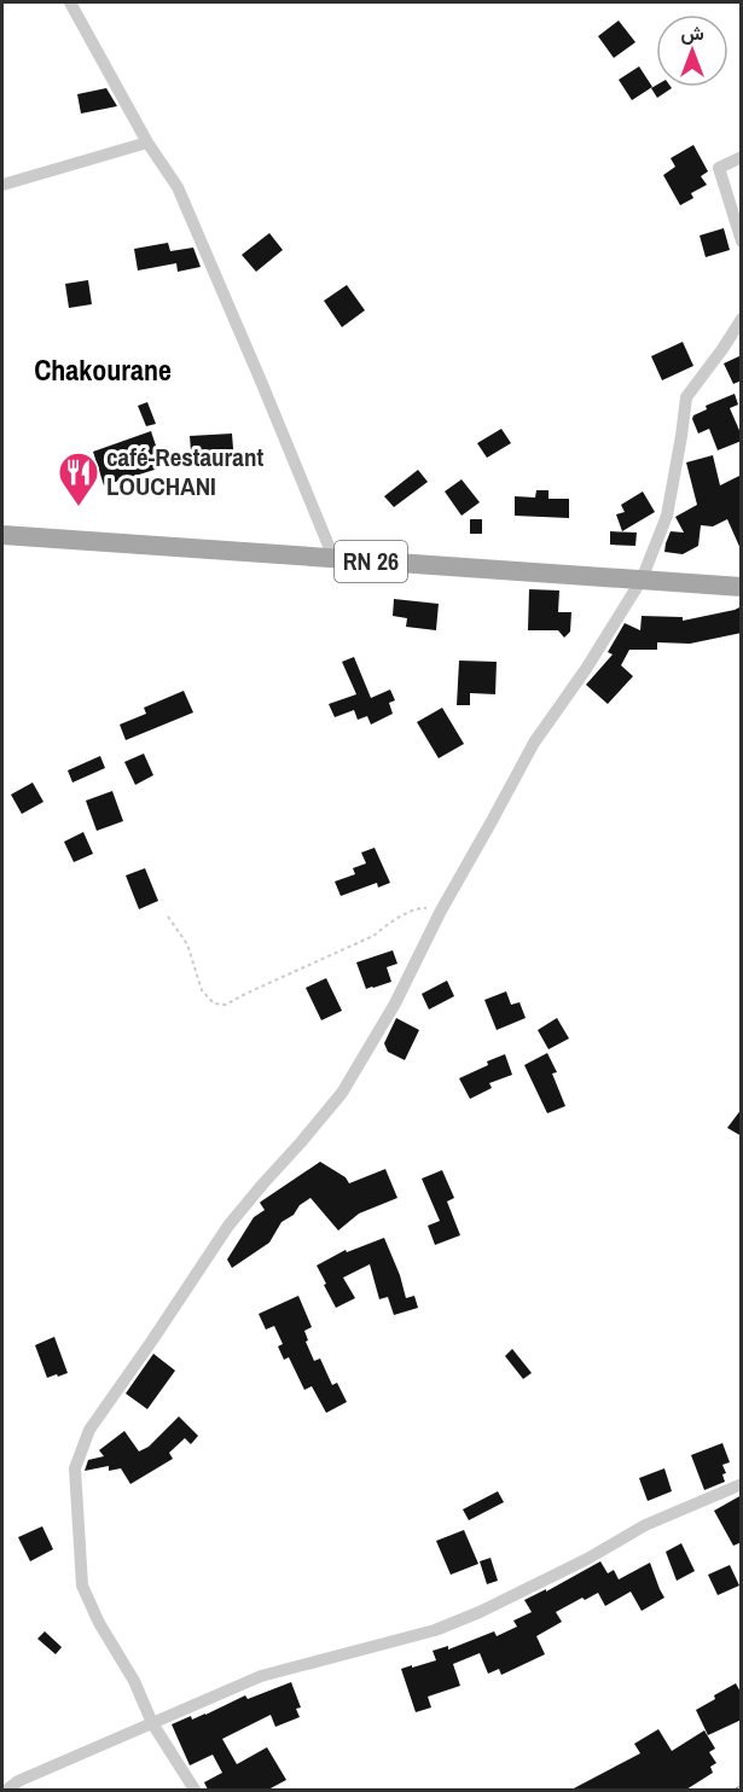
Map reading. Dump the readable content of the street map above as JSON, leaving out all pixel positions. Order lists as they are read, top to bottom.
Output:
{
  "streets": {
    "main road": ["RN 26"]
  },
  "districts": ["Chakourane"],
  "places": {
    "restaurant": ["café-Restaurant LOUCHANI"]
  },
  "north": "top"
}
